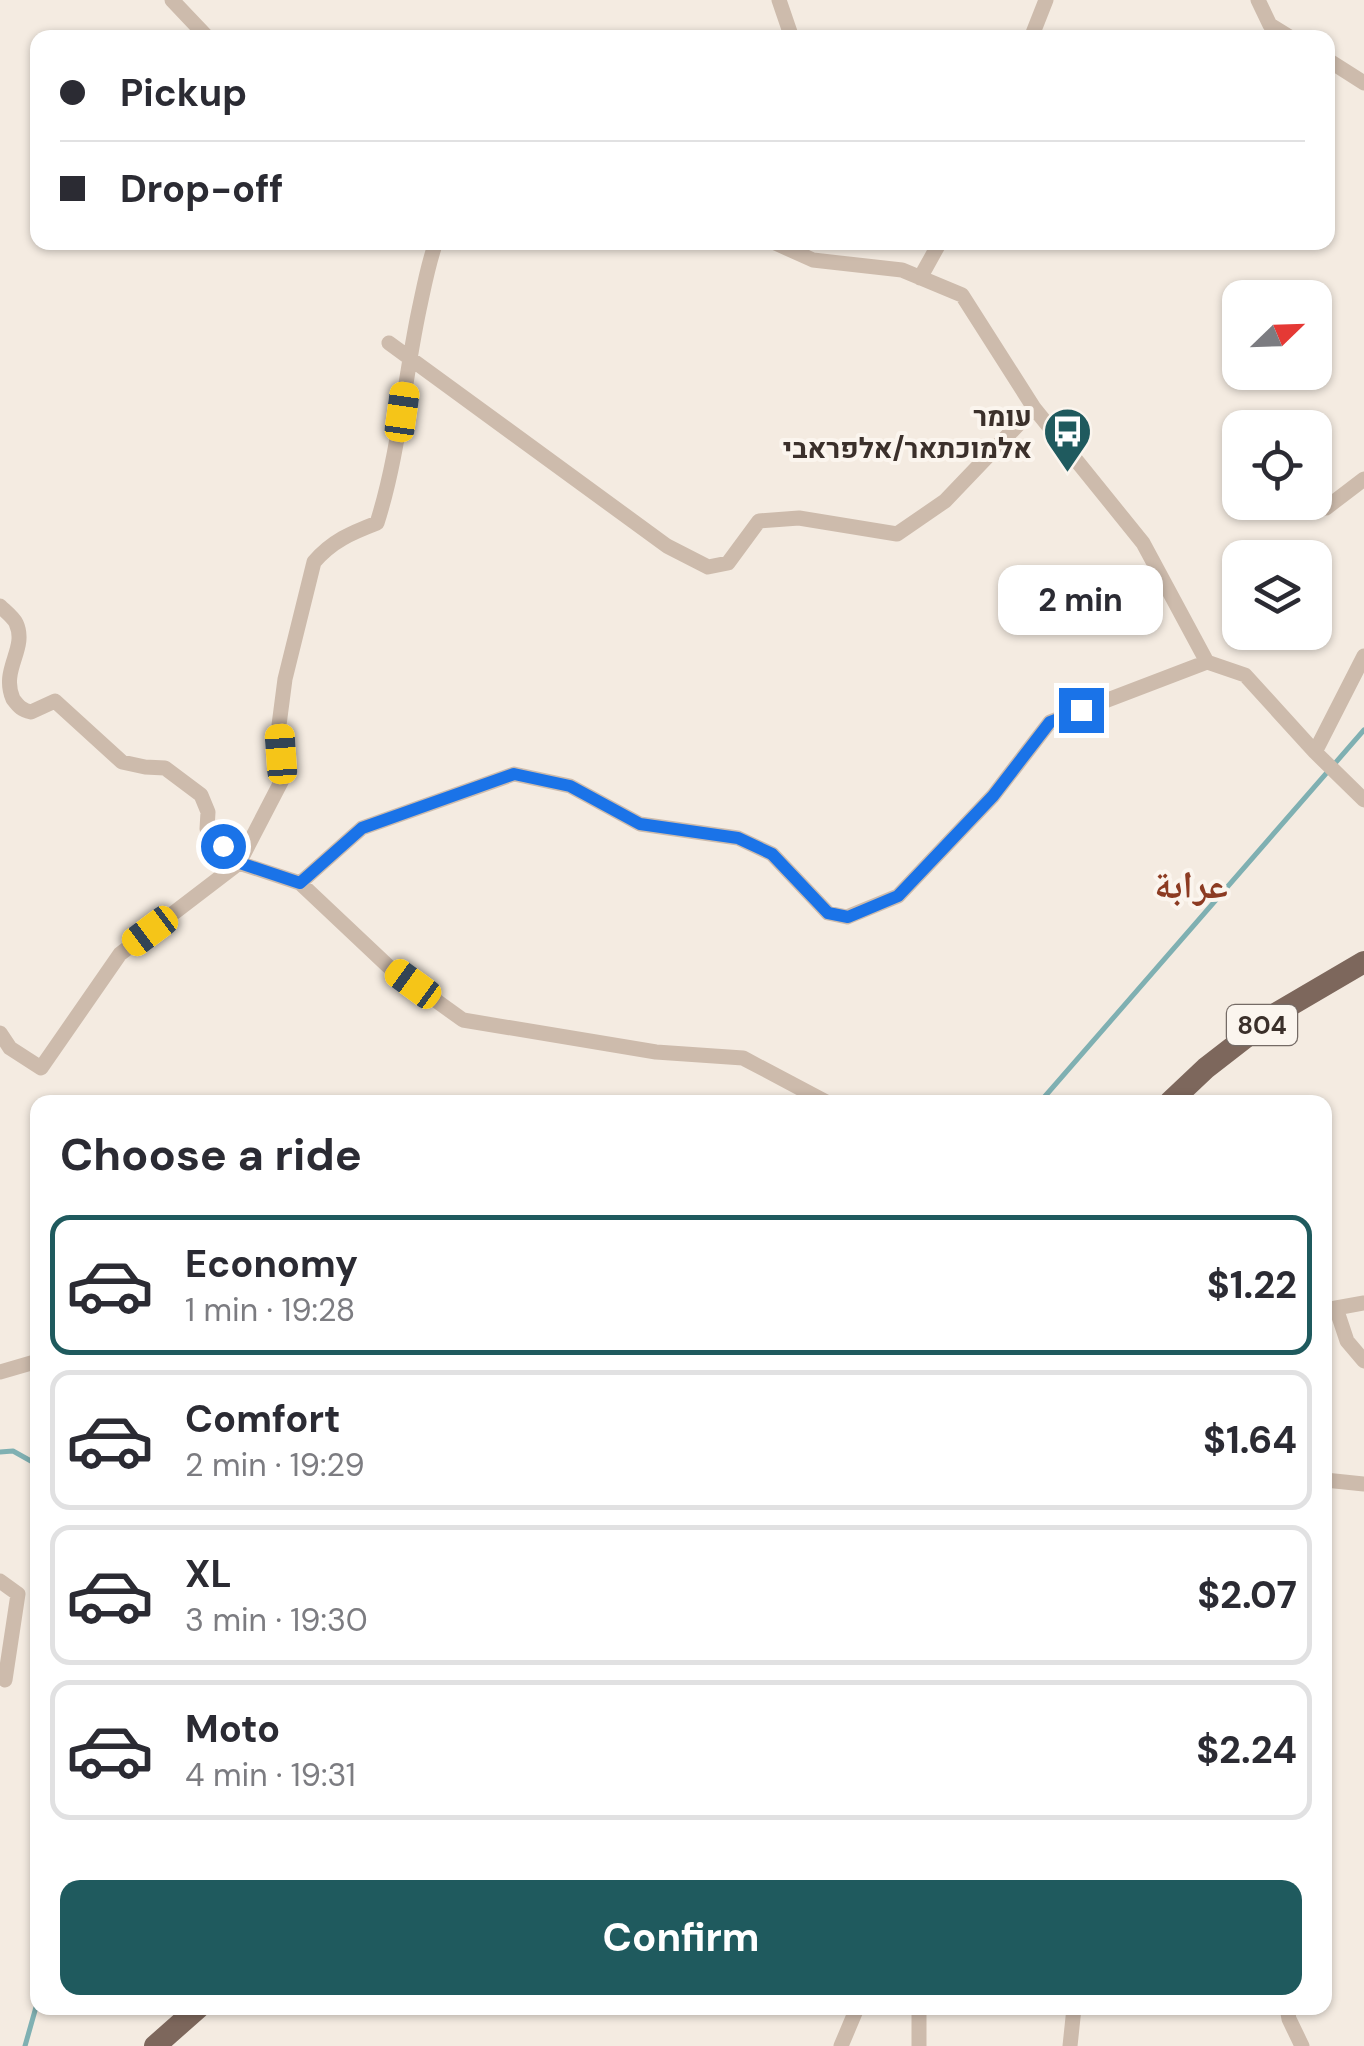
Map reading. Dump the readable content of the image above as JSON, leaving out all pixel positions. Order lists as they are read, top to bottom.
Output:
{
  "streets": {
    "main road": ["804"]
  },
  "districts": ["عرابة"],
  "places": {
    "bus stop": ["עומר אלמוכתאר/אלפראבי"]
  },
  "north": "top right",
  "page": {
    "banner": ["Pickup", "Drop-off"],
    "bubble": "2 min",
    "heading": "Choose a ride",
    "list": [
      {
        "name": "Economy",
        "note": "1 min · 19:28",
        "value": "$1.22"
      },
      {
        "name": "Comfort",
        "note": "2 min · 19:29",
        "value": "$1.64"
      },
      {
        "name": "XL",
        "note": "3 min · 19:30",
        "value": "$2.07"
      },
      {
        "name": "Moto",
        "note": "4 min · 19:31",
        "value": "$2.24"
      }
    ],
    "buttons": "Confirm"
  }
}
